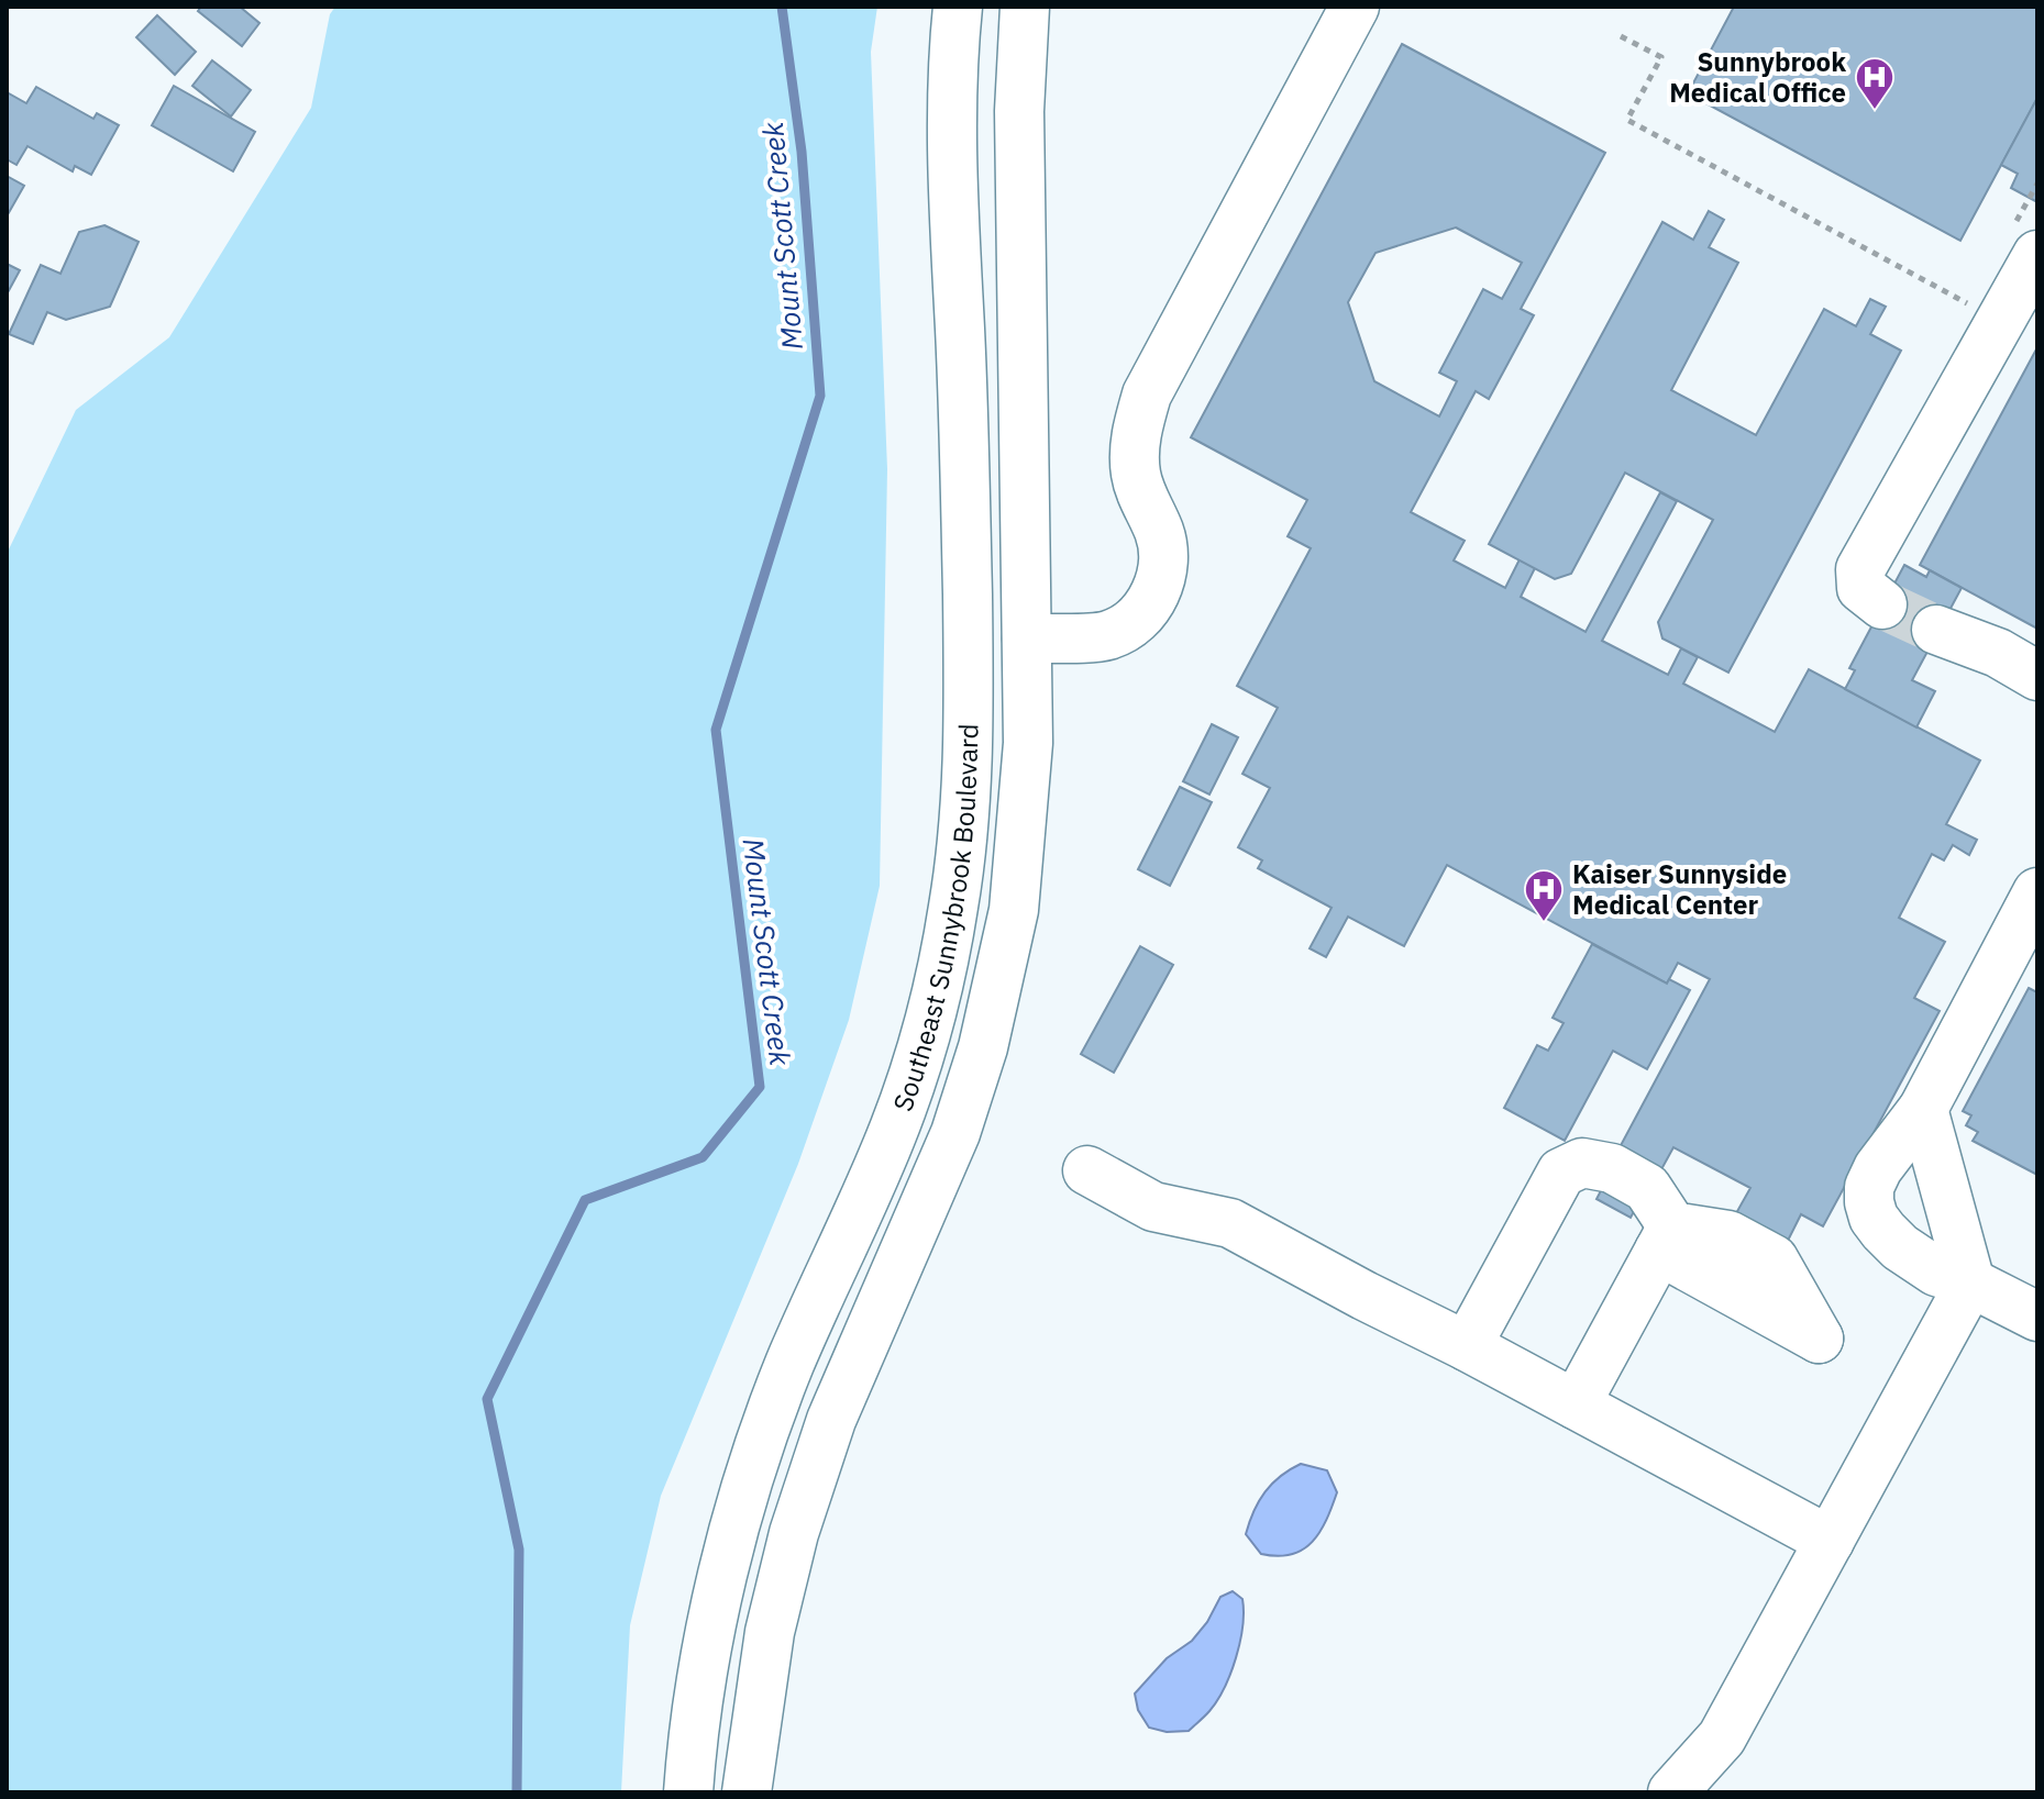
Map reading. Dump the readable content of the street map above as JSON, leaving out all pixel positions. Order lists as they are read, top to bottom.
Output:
{
  "streets": {
    "main road": ["Southeast Sunnybrook Boulevard"]
  },
  "water": ["Mount Scott Creek"],
  "places": {
    "hospital": ["Sunnybrook Medical Office", "Kaiser Sunnyside Medical Center"]
  }
}
